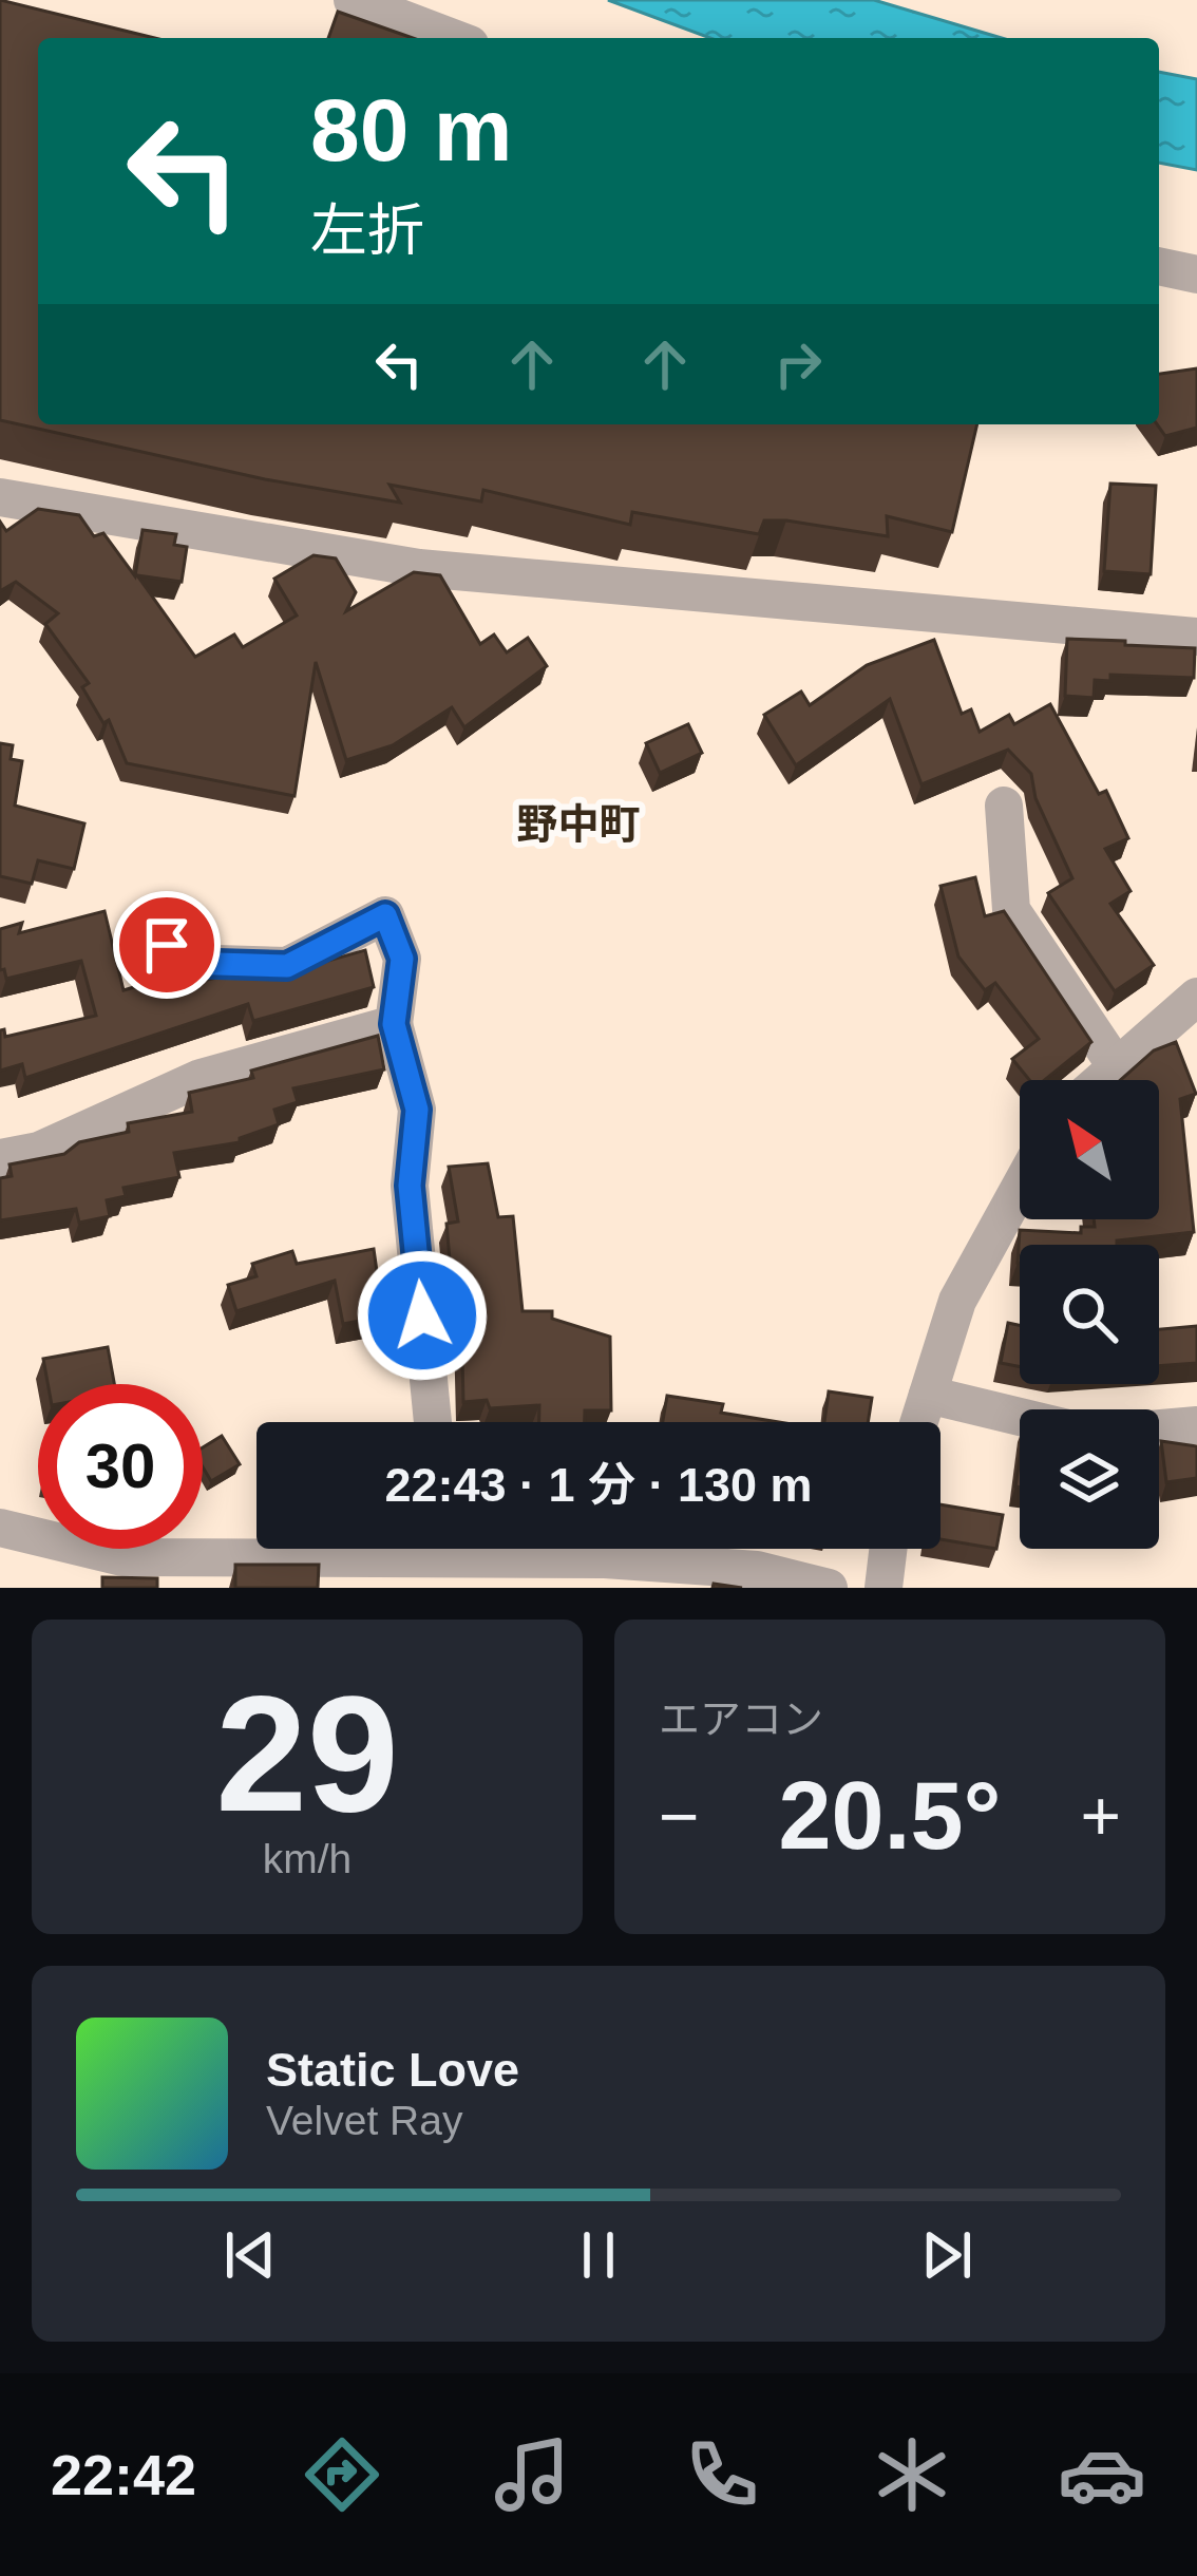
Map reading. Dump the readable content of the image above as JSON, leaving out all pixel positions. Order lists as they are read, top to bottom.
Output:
{
  "districts": ["野中町"],
  "north": "top left",
  "page": {
    "turn": ["80 m", "左折"],
    "limit": "30",
    "trip": "22:43 · 1 分 · 130 m",
    "tile": [
      ["29", "km/h"],
      "エアコン"
    ],
    "heat": ["−", "20.5°", "+"],
    "song": ["Static Love", "Velvet Ray"],
    "tabs": "22:42"
  }
}
